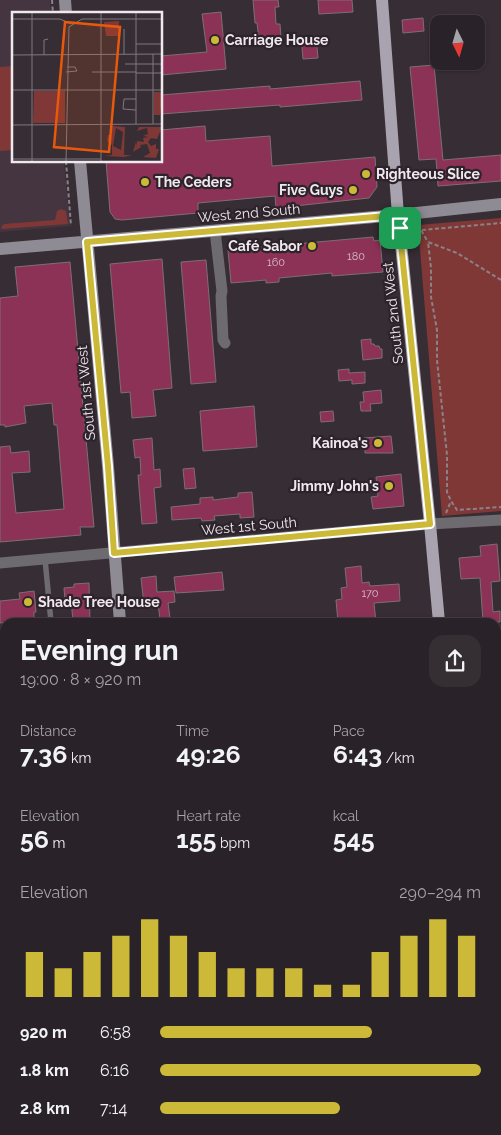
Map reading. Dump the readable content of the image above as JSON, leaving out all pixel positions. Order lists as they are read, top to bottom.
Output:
{
  "streets": {
    "main road": ["South 2nd West"],
    "street": ["West 2nd South", "South 1st West", "West 1st South"]
  },
  "crossings": [
    ["West 2nd South", "South 2nd West"],
    ["West 2nd South", "South 1st West"],
    ["South 2nd West", "West 1st South"],
    ["South 1st West", "West 1st South"]
  ],
  "places": [
    "Carriage House",
    "Righteous Slice",
    "The Ceders",
    "Five Guys",
    "Café Sabor",
    "Kainoa's",
    "Jimmy John's",
    "Shade Tree House"
  ],
  "house_numbers": ["180", "160", "170"],
  "north": "bottom",
  "page": {
    "heading": ["Evening run", "19:00 · 8 × 920 m"],
    "stats": [
      ["Distance", "7.36 km"],
      ["Time", "49:26"],
      ["Pace", "6:43 /km"],
      ["Elevation", "56 m"],
      ["Heart rate", "155 bpm"],
      ["kcal", "545"]
    ],
    "chart": ["Elevation", "290–294 m"],
    "list": [
      {
        "name": "920 m",
        "note": "6:58"
      },
      {
        "name": "1.8 km",
        "note": "6:16"
      },
      {
        "name": "2.8 km",
        "note": "7:14"
      }
    ]
  }
}
